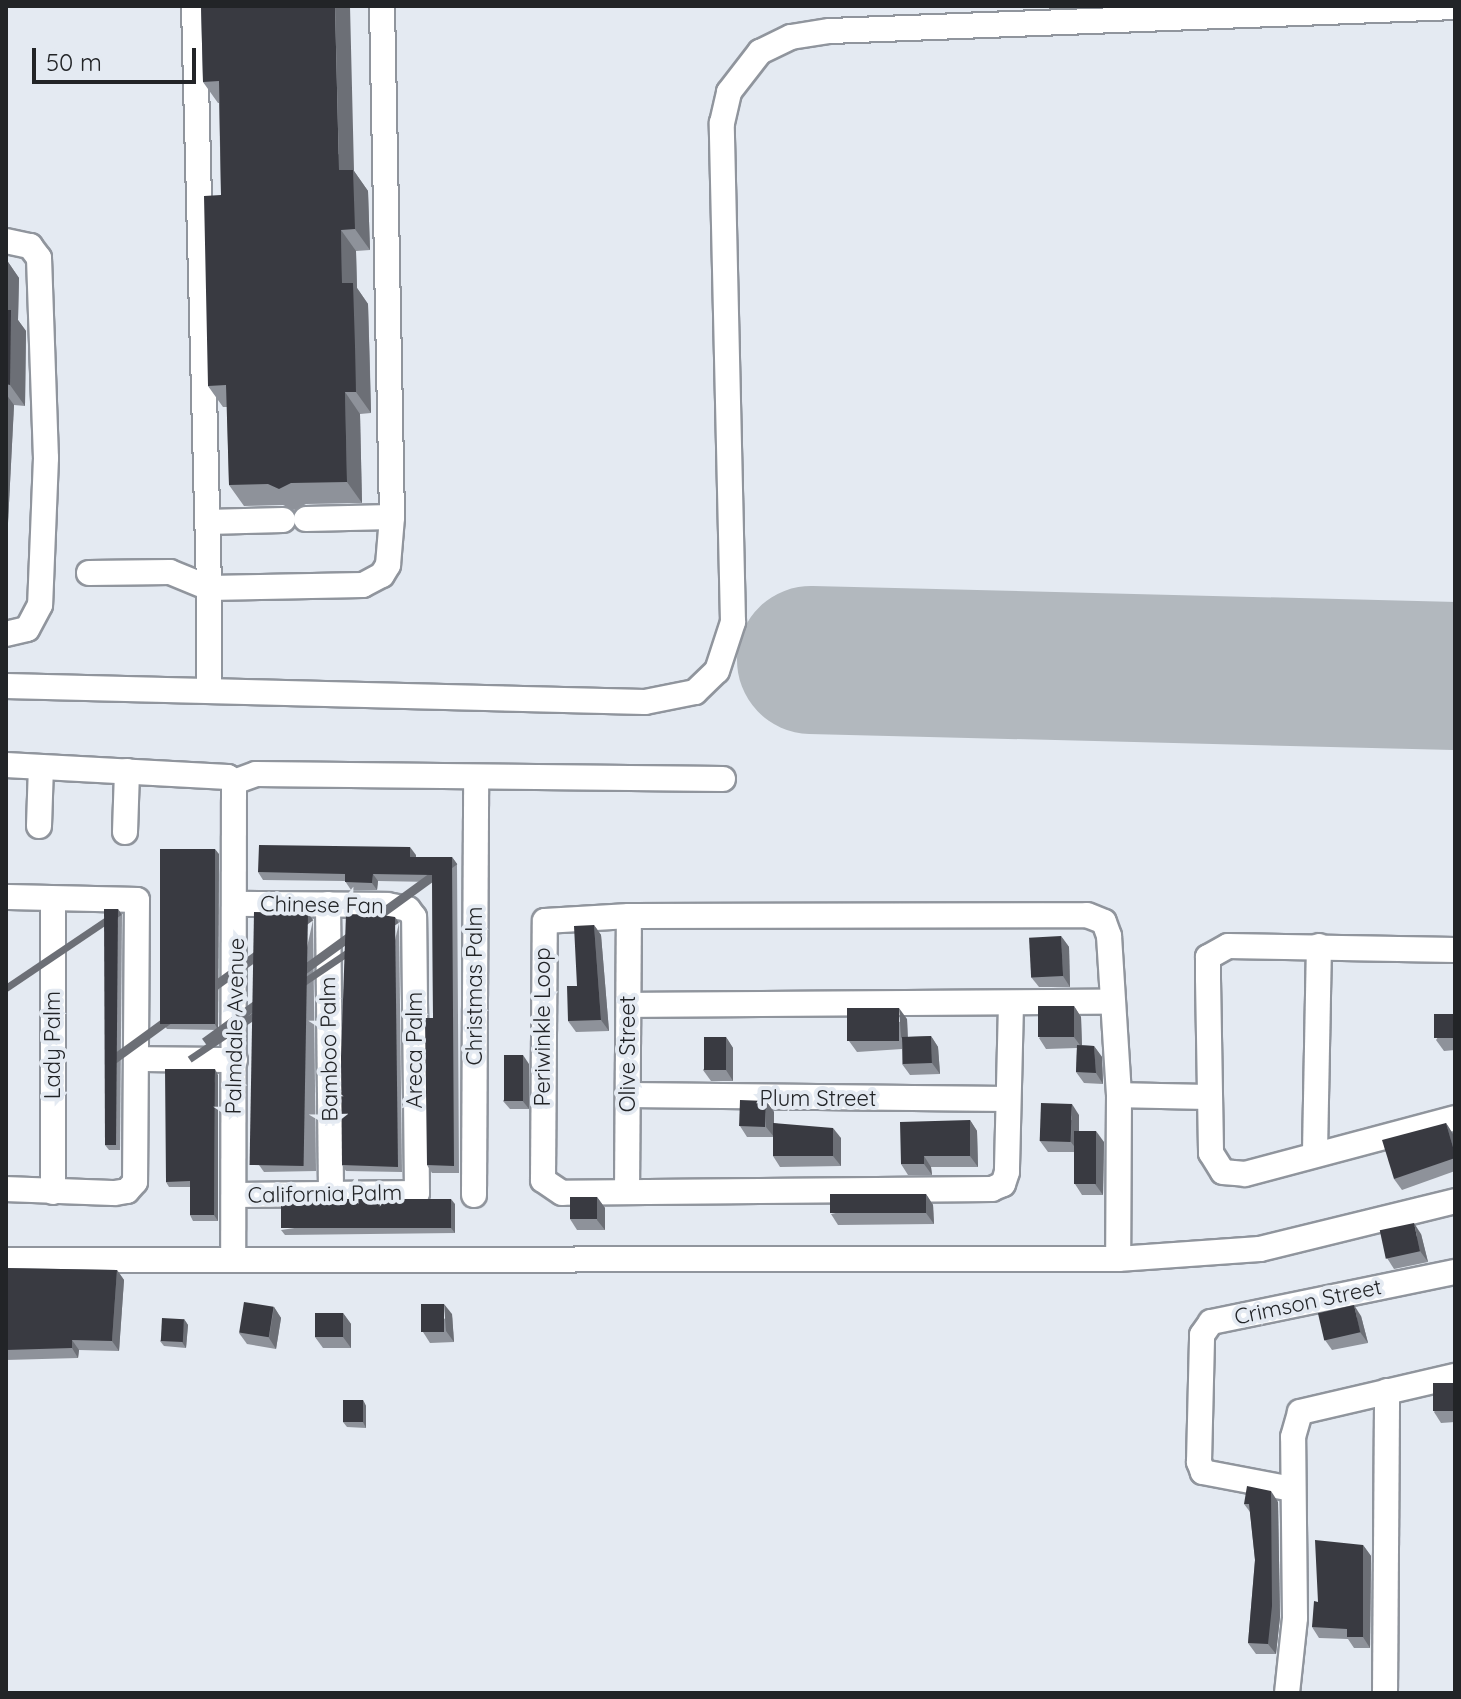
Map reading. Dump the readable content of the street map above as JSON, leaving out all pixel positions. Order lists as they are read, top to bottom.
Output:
{
  "streets": {
    "street": [
      "Chinese Fan",
      "Christmas Palm",
      "Palmdale Avenue",
      "Periwinkle Loop",
      "Lady Palm",
      "Bamboo Palm",
      "Areca Palm",
      "Olive Street",
      "Plum Street",
      "California Palm",
      "Crimson Street"
    ]
  },
  "crossings": [
    ["Chinese Fan", "Palmdale Avenue"],
    ["Chinese Fan", "Bamboo Palm"],
    ["Chinese Fan", "Areca Palm"],
    ["Palmdale Avenue", "California Palm"],
    ["Periwinkle Loop", "Olive Street"],
    ["Periwinkle Loop", "Plum Street"],
    ["Bamboo Palm", "California Palm"],
    ["Areca Palm", "California Palm"],
    ["Olive Street", "Plum Street"]
  ],
  "scale_bar": "50 m"
}
